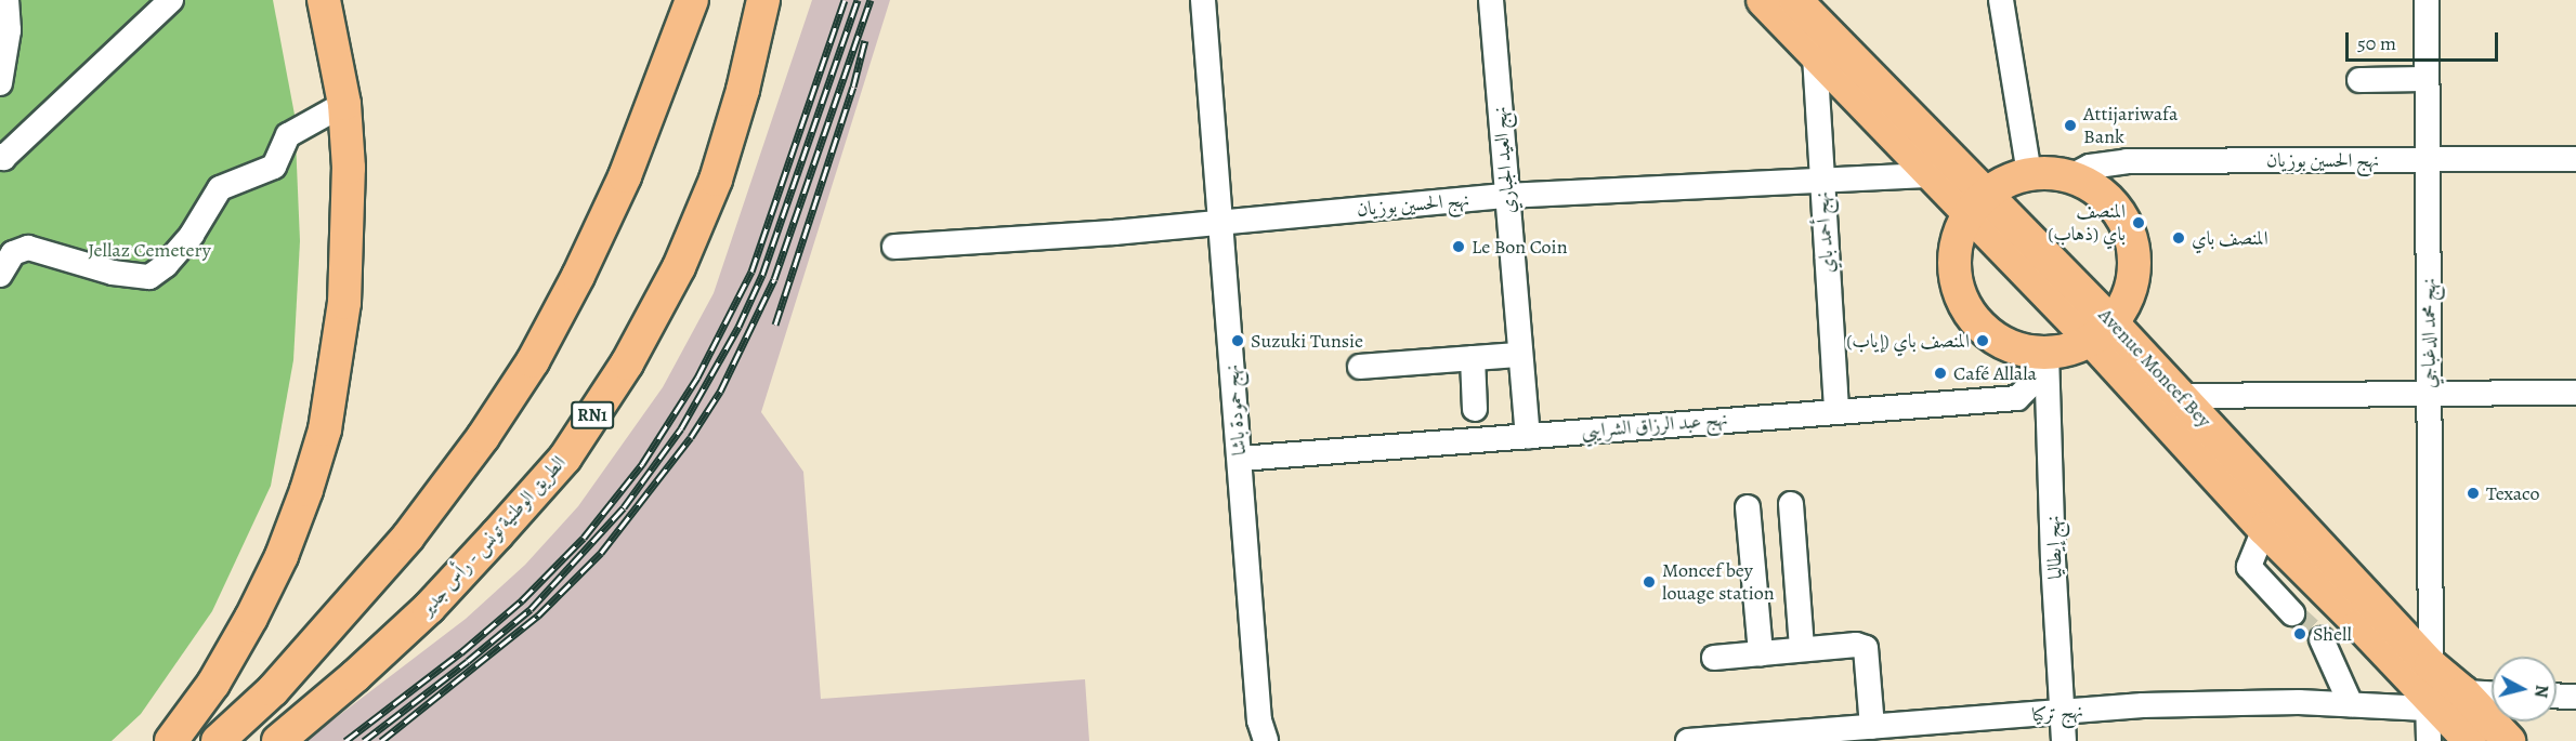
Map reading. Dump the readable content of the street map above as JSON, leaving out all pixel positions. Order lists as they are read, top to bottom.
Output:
{
  "streets": {
    "main road": ["Avenue Moncef Bey", "RN1", "الطريق الوطنية تونس - رأس جدير"],
    "street": [
      "نهج العيد الجباري",
      "نهج الحسين بوزيان",
      "نهج أحمد باي",
      "نهج محمد الدغباجي",
      "نهج حمودة باشا",
      "نهج عبد الرزاق الشرايبي",
      "نهج إيطاليا",
      "نهج تركيا"
    ]
  },
  "crossings": [
    ["نهج العيد الجباري", "نهج الحسين بوزيان"],
    ["نهج العيد الجباري", "نهج عبد الرزاق الشرايبي"],
    ["نهج الحسين بوزيان", "نهج أحمد باي"],
    ["نهج الحسين بوزيان", "نهج محمد الدغباجي"],
    ["نهج الحسين بوزيان", "Avenue Moncef Bey"],
    ["نهج الحسين بوزيان", "نهج حمودة باشا"],
    ["نهج أحمد باي", "Avenue Moncef Bey"],
    ["نهج أحمد باي", "نهج عبد الرزاق الشرايبي"],
    ["نهج محمد الدغباجي", "Avenue Moncef Bey"],
    ["Avenue Moncef Bey", "نهج تركيا"],
    ["نهج حمودة باشا", "نهج عبد الرزاق الشرايبي"],
    ["نهج عبد الرزاق الشرايبي", "نهج إيطاليا"],
    ["نهج إيطاليا", "نهج تركيا"]
  ],
  "parks": ["Jellaz Cemetery"],
  "places": [
    "Attijariwafa Bank",
    "المنصف باي (ذهاب)",
    "المنصف باي",
    "Le Bon Coin",
    "Suzuki Tunsie",
    "المنصف باي (إياب)",
    "Café Allala",
    "Texaco",
    "Moncef bey louage station",
    "Shell"
  ],
  "scale_bar": "50 m",
  "north": "right"
}
